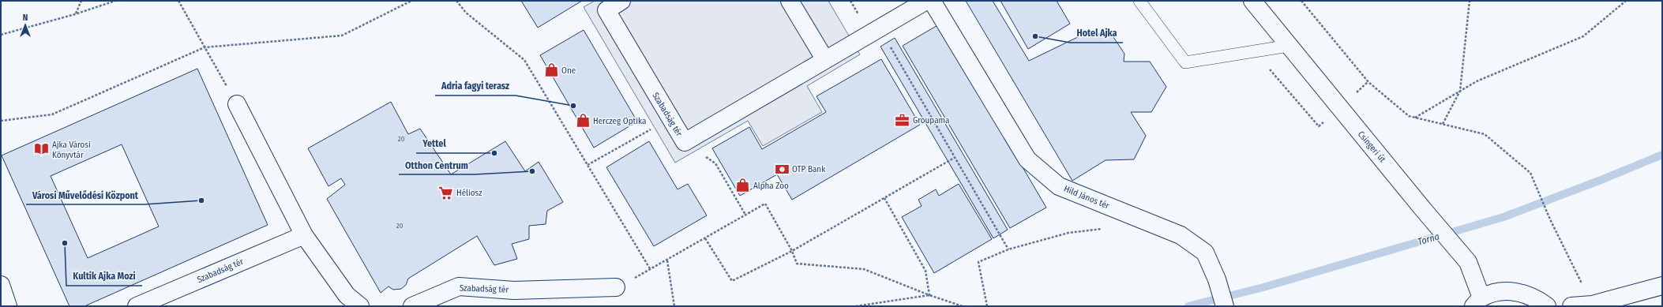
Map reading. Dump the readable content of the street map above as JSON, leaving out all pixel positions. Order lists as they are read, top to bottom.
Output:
{
  "streets": {
    "street": ["Szabadság tér", "Csingeri út", "Hild János tér"]
  },
  "water": ["Torna"],
  "places": {
    "other": [
      "Hotel Ajka",
      "Adria fagyi terasz",
      "Yettel",
      "Otthon Centrum",
      "Városi Művelődési Központ",
      "Kultik Ajka Mozi"
    ],
    "shop": ["One", "Herczeg Optika", "Alpha Zoo"],
    "office": ["Groupama"],
    "library": ["Ajka Városi Könyvtár"],
    "bank": ["OTP Bank"],
    "supermarket": ["Héliosz"]
  },
  "house_numbers": ["20", "20"],
  "north": "top"
}
